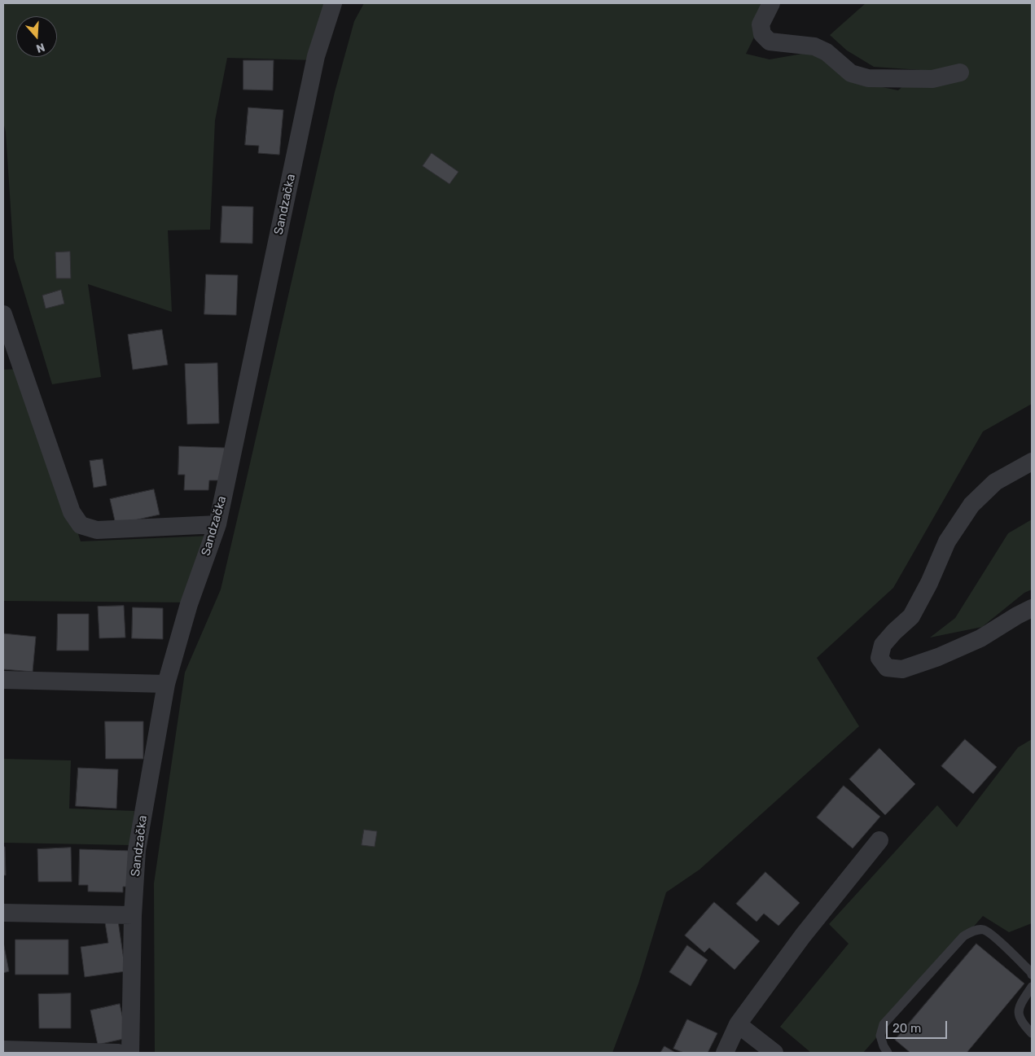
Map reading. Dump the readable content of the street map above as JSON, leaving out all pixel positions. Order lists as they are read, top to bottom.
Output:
{
  "streets": {
    "street": ["Sandzačka"]
  },
  "scale_bar": "20 m",
  "north": "bottom"
}
